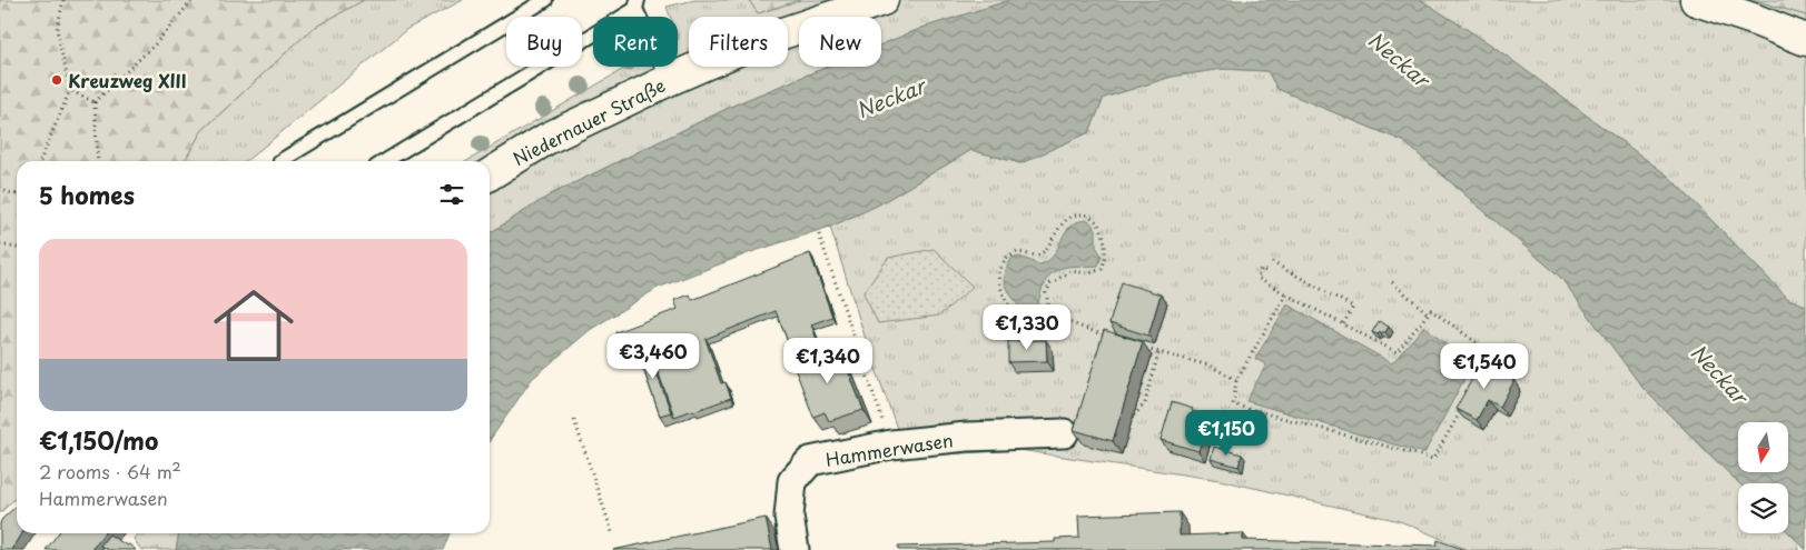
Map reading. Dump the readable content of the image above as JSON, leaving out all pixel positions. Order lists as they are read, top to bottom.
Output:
{
  "streets": {
    "main road": ["Niedernauer Straße"],
    "street": ["Hammerwasen"]
  },
  "water": ["Neckar"],
  "places": ["Kreuzweg XIII"],
  "north": "bottom",
  "page": {
    "chip": [
      "Buy",
      "Rent",
      "Filters",
      "New"
    ],
    "heading": "5 homes",
    "list": [
      {
        "name": "€1,150/mo",
        "note": "2 rooms · 64 m² · Hammerwasen"
      }
    ],
    "price": [
      "€1,330",
      "€3,460",
      "€1,340",
      "€1,540",
      "€1,150"
    ]
  }
}
